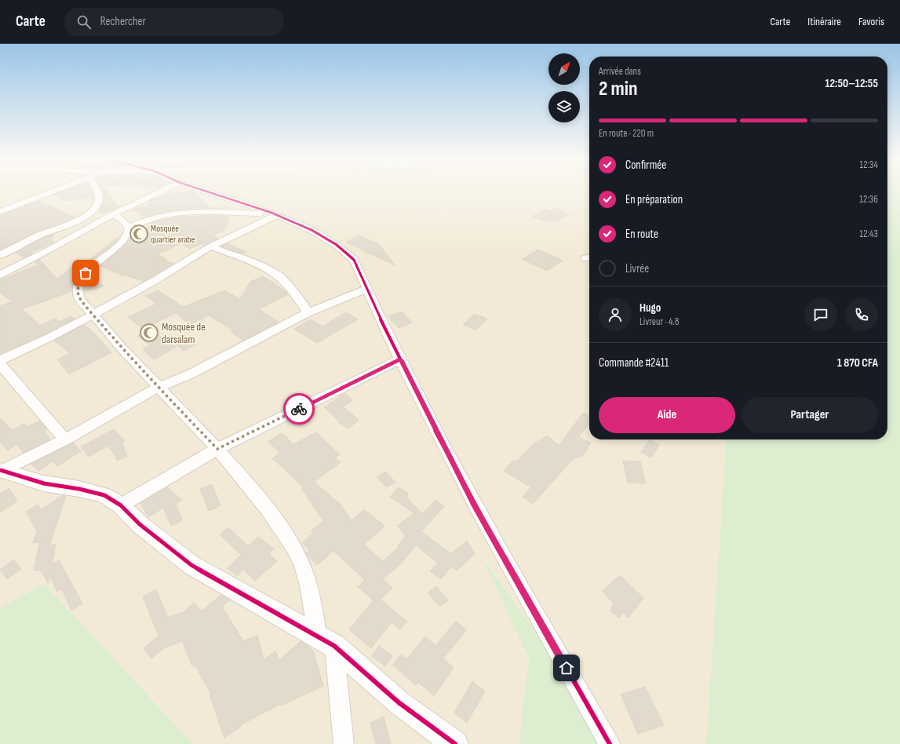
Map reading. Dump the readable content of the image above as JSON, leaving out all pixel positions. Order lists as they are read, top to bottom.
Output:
{
  "places": {
    "mosque": ["Mosquée quartier arabe", "Mosquée de darsalam"]
  },
  "north": "top right",
  "page": {
    "header": "Carte",
    "search": "Rechercher",
    "nav": ["Carte", "Itinéraire", "Favoris"],
    "heading": ["2 min", "Arrivée dans", "12:50–12:55"],
    "panel": [
      "Hugo",
      "Livreur · 4.8",
      "Commande #2411",
      "1 870 CFA"
    ],
    "bar": "En route · 220 m",
    "list": [
      ["Confirmée", "12:34"],
      ["En préparation", "12:36"],
      ["En route", "12:43"],
      "Livrée"
    ],
    "buttons": ["Aide", "Partager"]
  }
}
